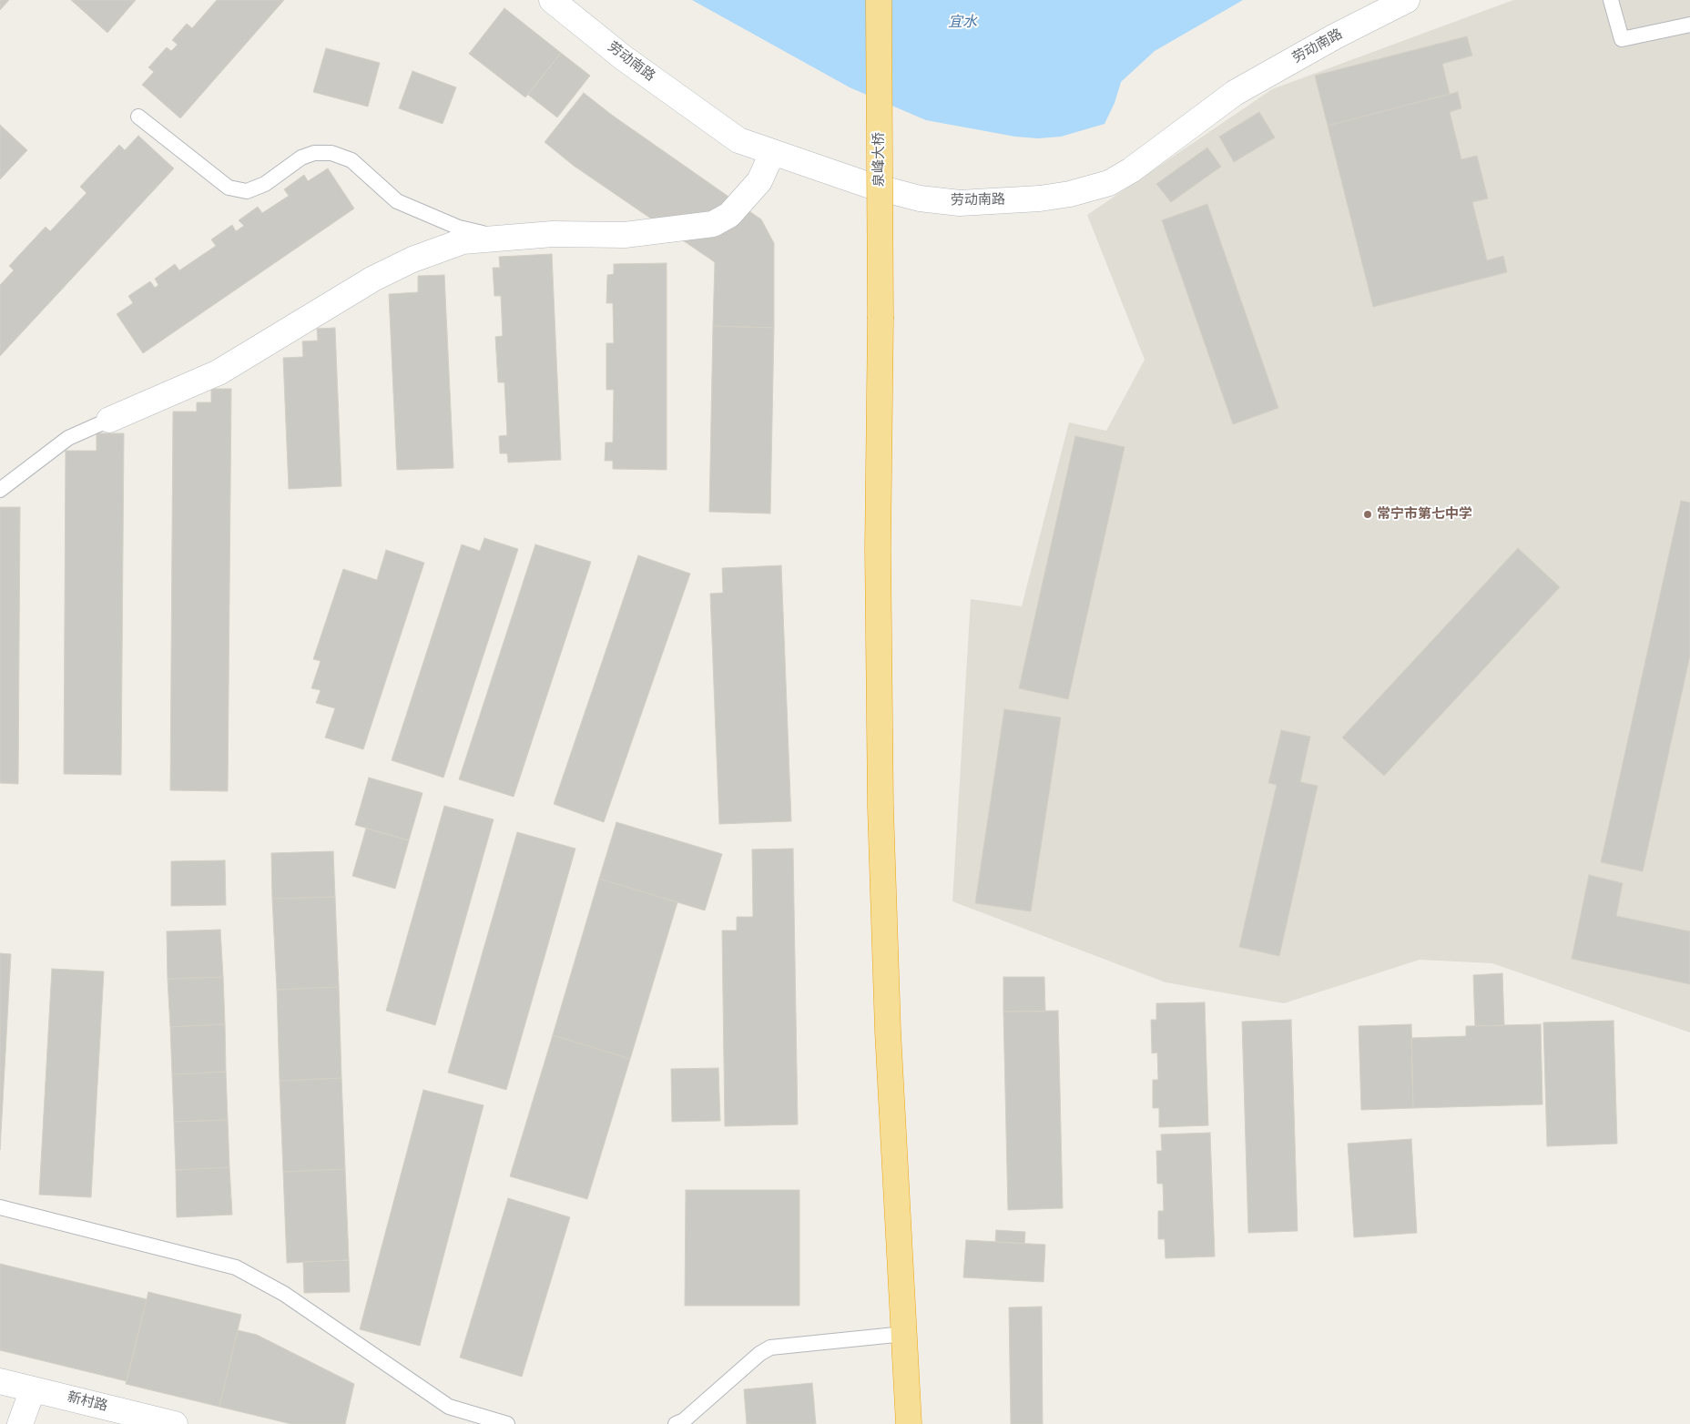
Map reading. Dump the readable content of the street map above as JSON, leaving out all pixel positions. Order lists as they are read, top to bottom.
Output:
{
  "streets": {
    "highway": ["泉峰大桥"],
    "street": ["劳动南路", "新村路"]
  },
  "water": ["宜水"],
  "places": ["常宁市第七中学"]
}
